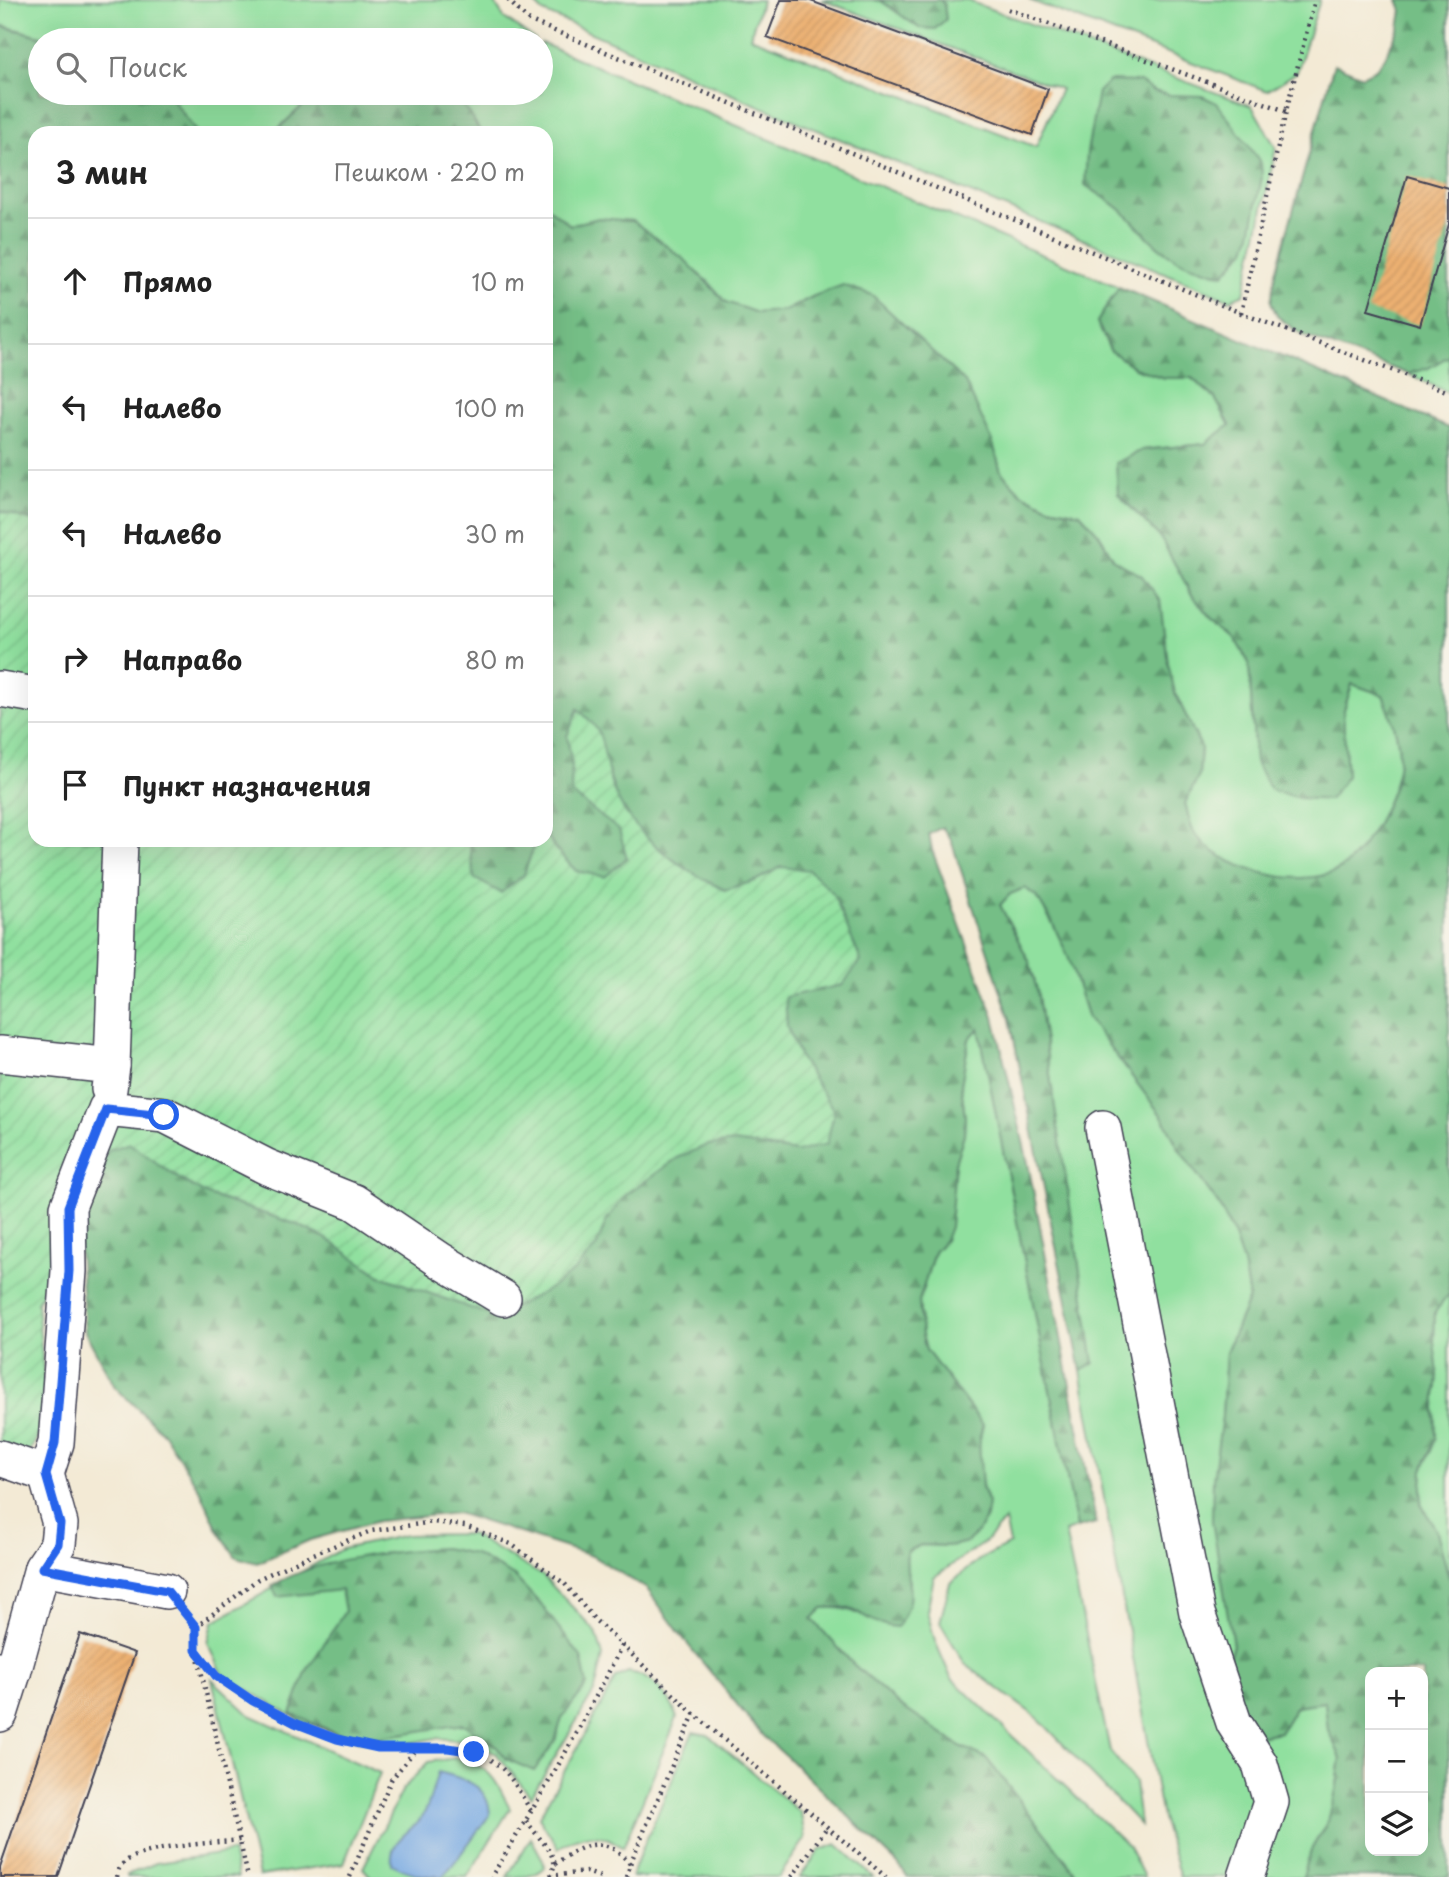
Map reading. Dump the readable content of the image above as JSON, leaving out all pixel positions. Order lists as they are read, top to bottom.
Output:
{
  "page": {
    "search": "Поиск",
    "heading": ["3 мин", "Пешком · 220 m"],
    "list": [
      ["Прямо", "10 m"],
      ["Налево", "100 m"],
      ["Налево", "30 m"],
      ["Направо", "80 m"],
      "Пункт назначения"
    ],
    "map_buttons": ["+", "−"]
  }
}
